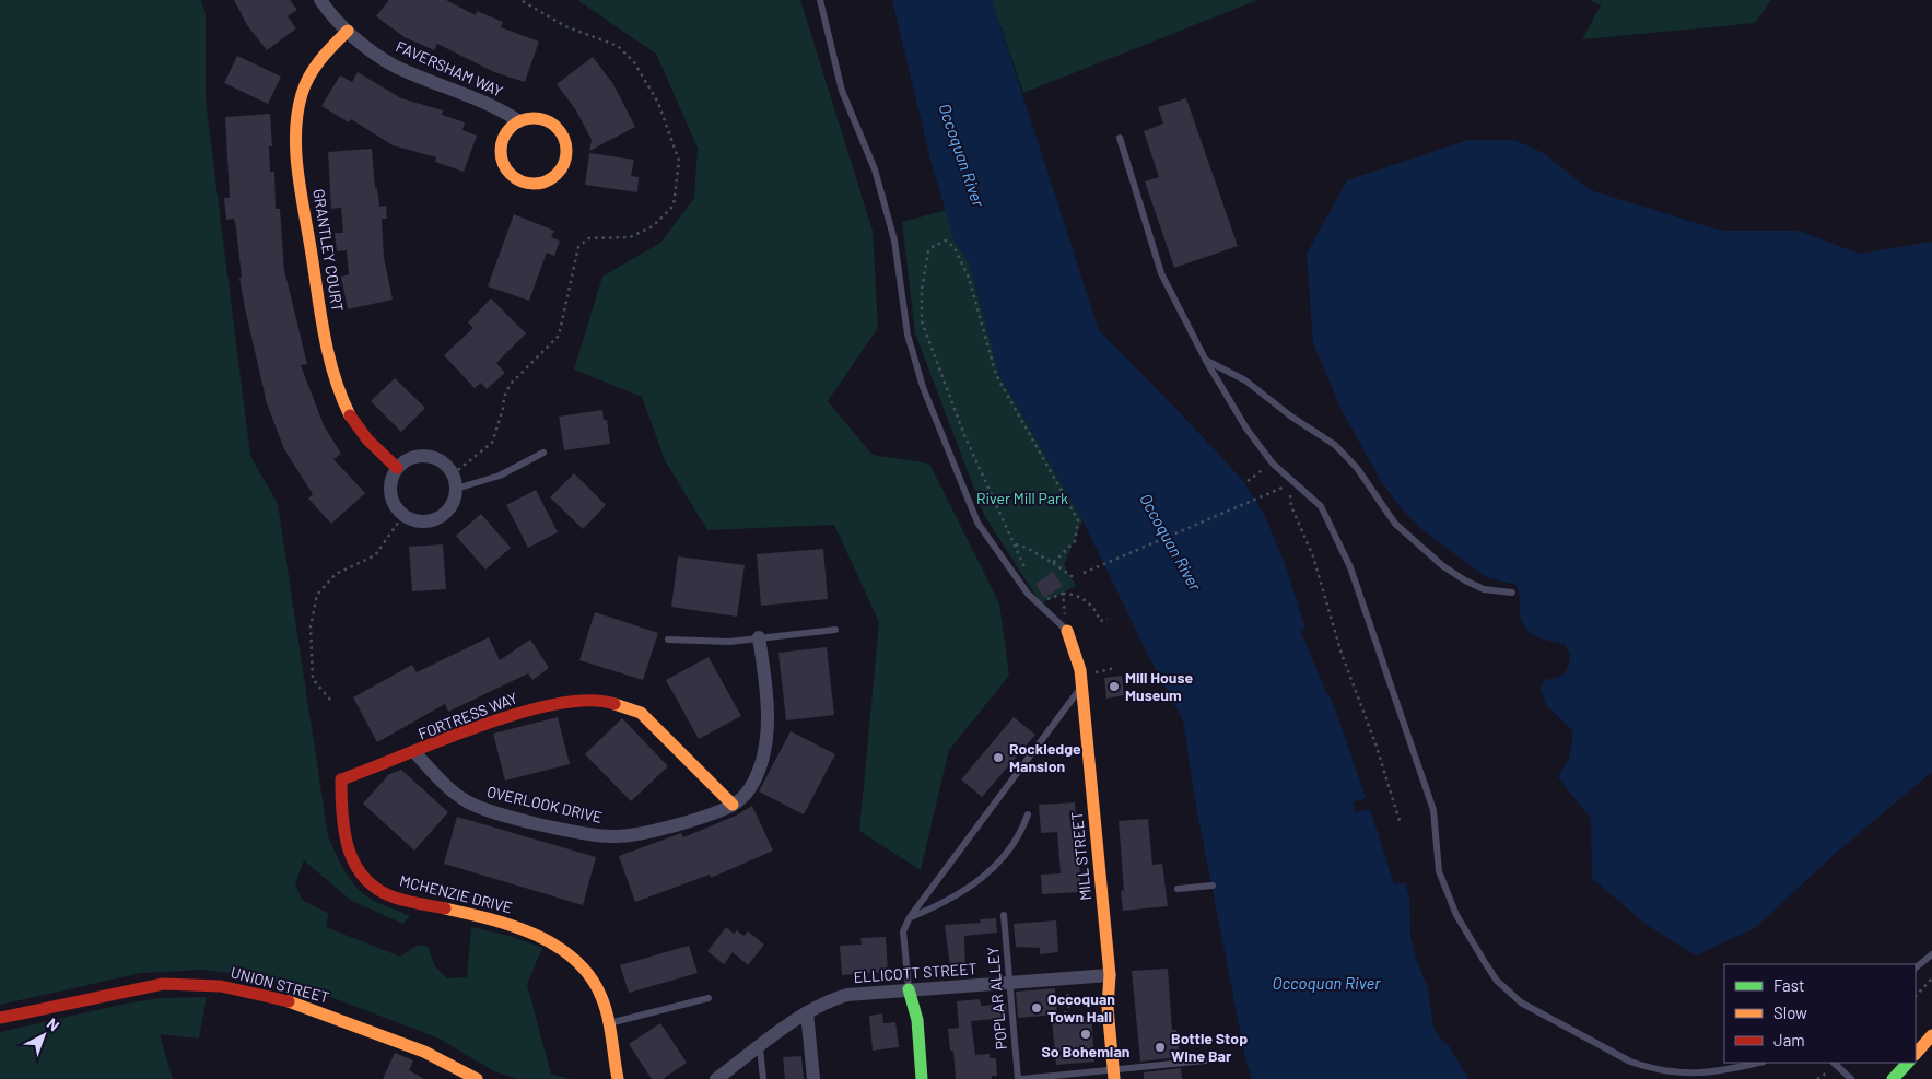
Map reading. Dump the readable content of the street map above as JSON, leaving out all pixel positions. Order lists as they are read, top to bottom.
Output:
{
  "streets": {
    "main road": [
      "FAVERSHAM WAY",
      "GRANTLEY COURT",
      "FORTRESS WAY",
      "MILL STREET",
      "MCHENZIE DRIVE",
      "UNION STREET"
    ],
    "street": ["OVERLOOK DRIVE", "ELLICOTT STREET"],
    "lane": ["POPLAR ALLEY"]
  },
  "crossings": [
    ["FAVERSHAM WAY", "GRANTLEY COURT"],
    ["FORTRESS WAY", "OVERLOOK DRIVE"],
    ["FORTRESS WAY", "MCHENZIE DRIVE"],
    ["MILL STREET", "ELLICOTT STREET"],
    ["ELLICOTT STREET", "POPLAR ALLEY"]
  ],
  "water": ["Occoquan River"],
  "parks": ["River Mill Park"],
  "places": [
    "Mill House Museum",
    "Rockledge Mansion",
    "Occoquan Town Hall",
    "So Bohemian",
    "Bottle Stop Wine Bar"
  ],
  "legend": ["Fast", "Slow", "Jam"],
  "north": "top right"
}
